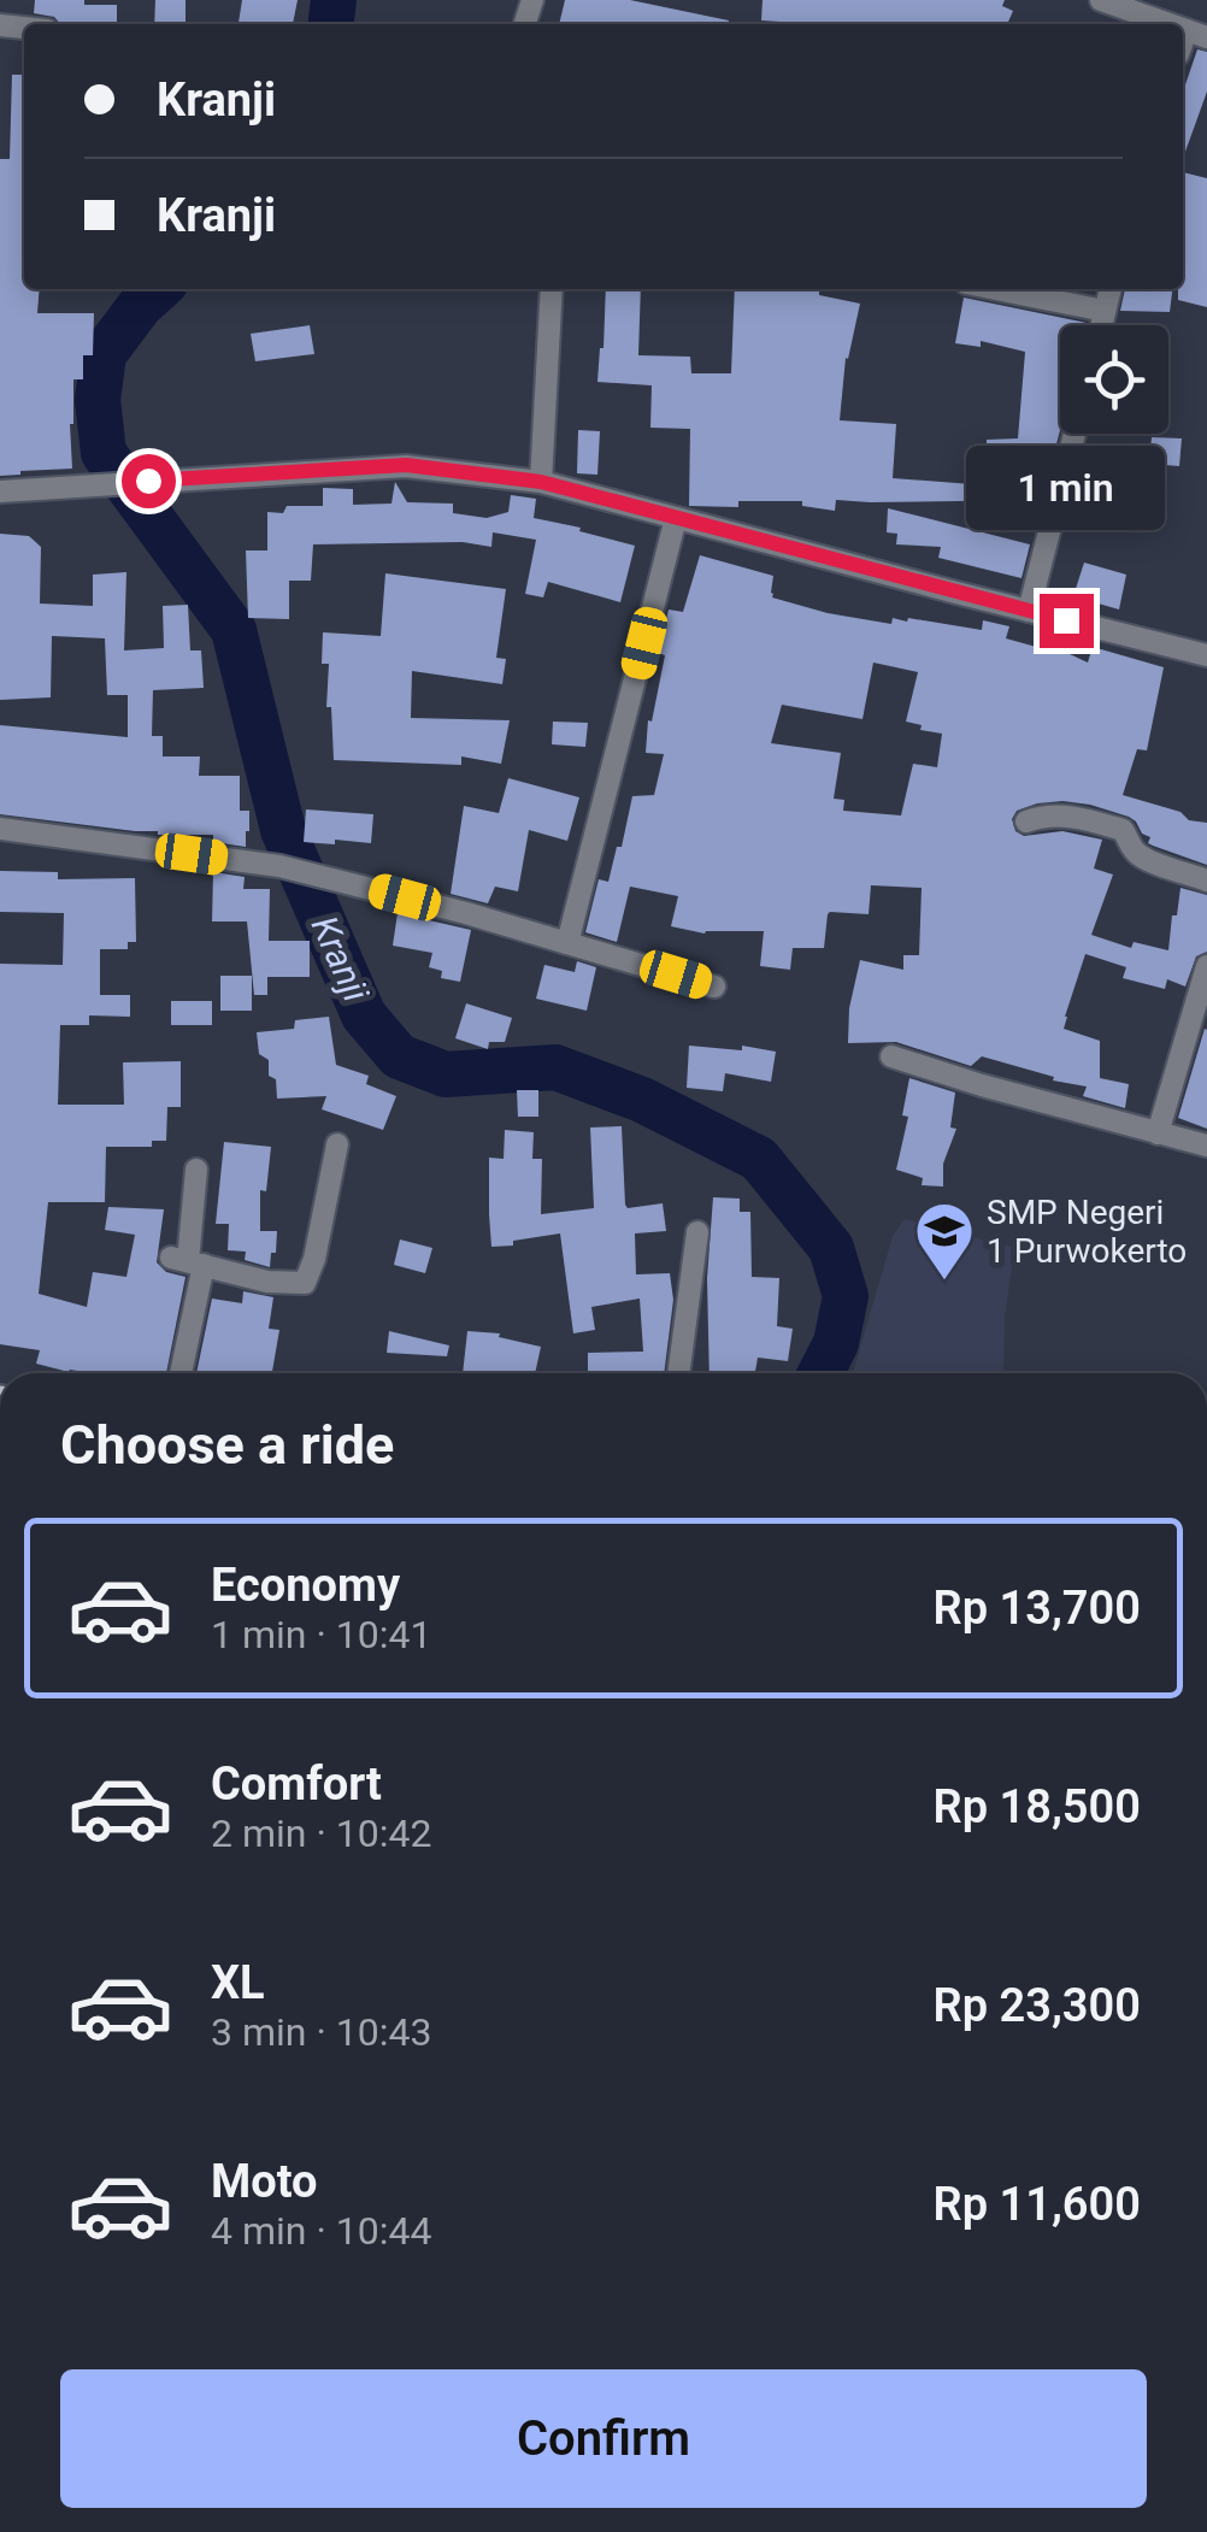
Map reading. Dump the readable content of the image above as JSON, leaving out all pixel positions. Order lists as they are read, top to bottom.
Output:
{
  "water": ["Kranji"],
  "places": {
    "school or university": ["SMP Negeri 1 Purwokerto"]
  },
  "page": {
    "banner": ["Kranji", "Kranji"],
    "bubble": "1 min",
    "heading": "Choose a ride",
    "list": [
      {
        "name": "Economy",
        "note": "1 min · 10:41",
        "value": "Rp 13,700"
      },
      {
        "name": "Comfort",
        "note": "2 min · 10:42",
        "value": "Rp 18,500"
      },
      {
        "name": "XL",
        "note": "3 min · 10:43",
        "value": "Rp 23,300"
      },
      {
        "name": "Moto",
        "note": "4 min · 10:44",
        "value": "Rp 11,600"
      }
    ],
    "buttons": "Confirm"
  }
}
